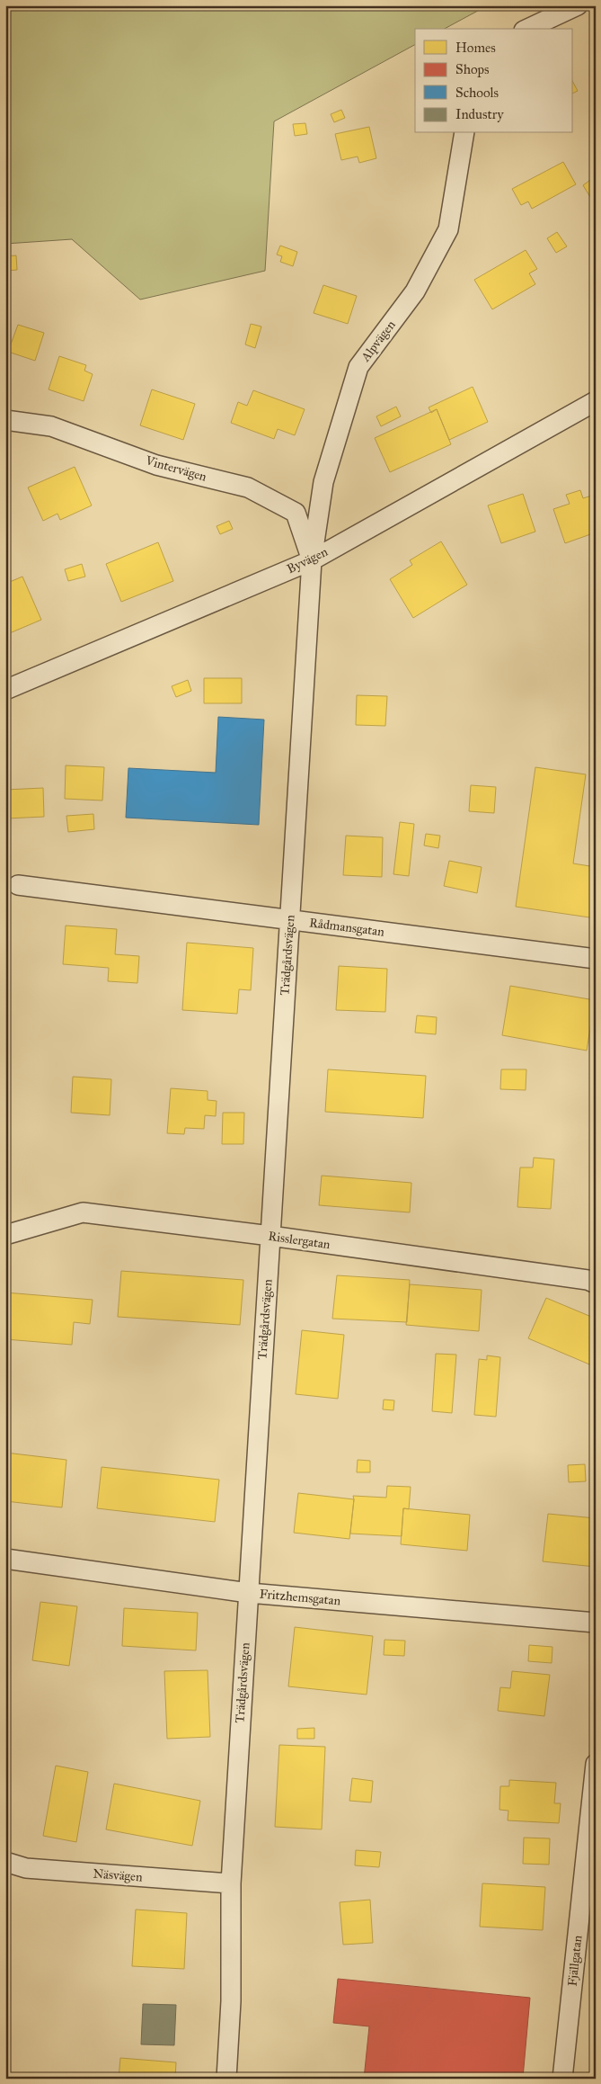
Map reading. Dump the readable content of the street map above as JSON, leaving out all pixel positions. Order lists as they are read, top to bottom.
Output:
{
  "streets": {
    "street": [
      "Alpvägen",
      "Vintervägen",
      "Byvägen",
      "Rådmansgatan",
      "Trädgårdsvägen",
      "Risslergatan",
      "Fritzhemsgatan",
      "Näsvägen",
      "Fjällgatan"
    ]
  },
  "crossings": [
    ["Alpvägen", "Vintervägen"],
    ["Alpvägen", "Byvägen"],
    ["Alpvägen", "Trädgårdsvägen"],
    ["Vintervägen", "Byvägen"],
    ["Vintervägen", "Trädgårdsvägen"],
    ["Byvägen", "Trädgårdsvägen"],
    ["Rådmansgatan", "Trädgårdsvägen"],
    ["Trädgårdsvägen", "Risslergatan"],
    ["Trädgårdsvägen", "Fritzhemsgatan"],
    ["Trädgårdsvägen", "Näsvägen"]
  ],
  "legend": [
    "Homes",
    "Shops",
    "Schools",
    "Industry"
  ]
}
